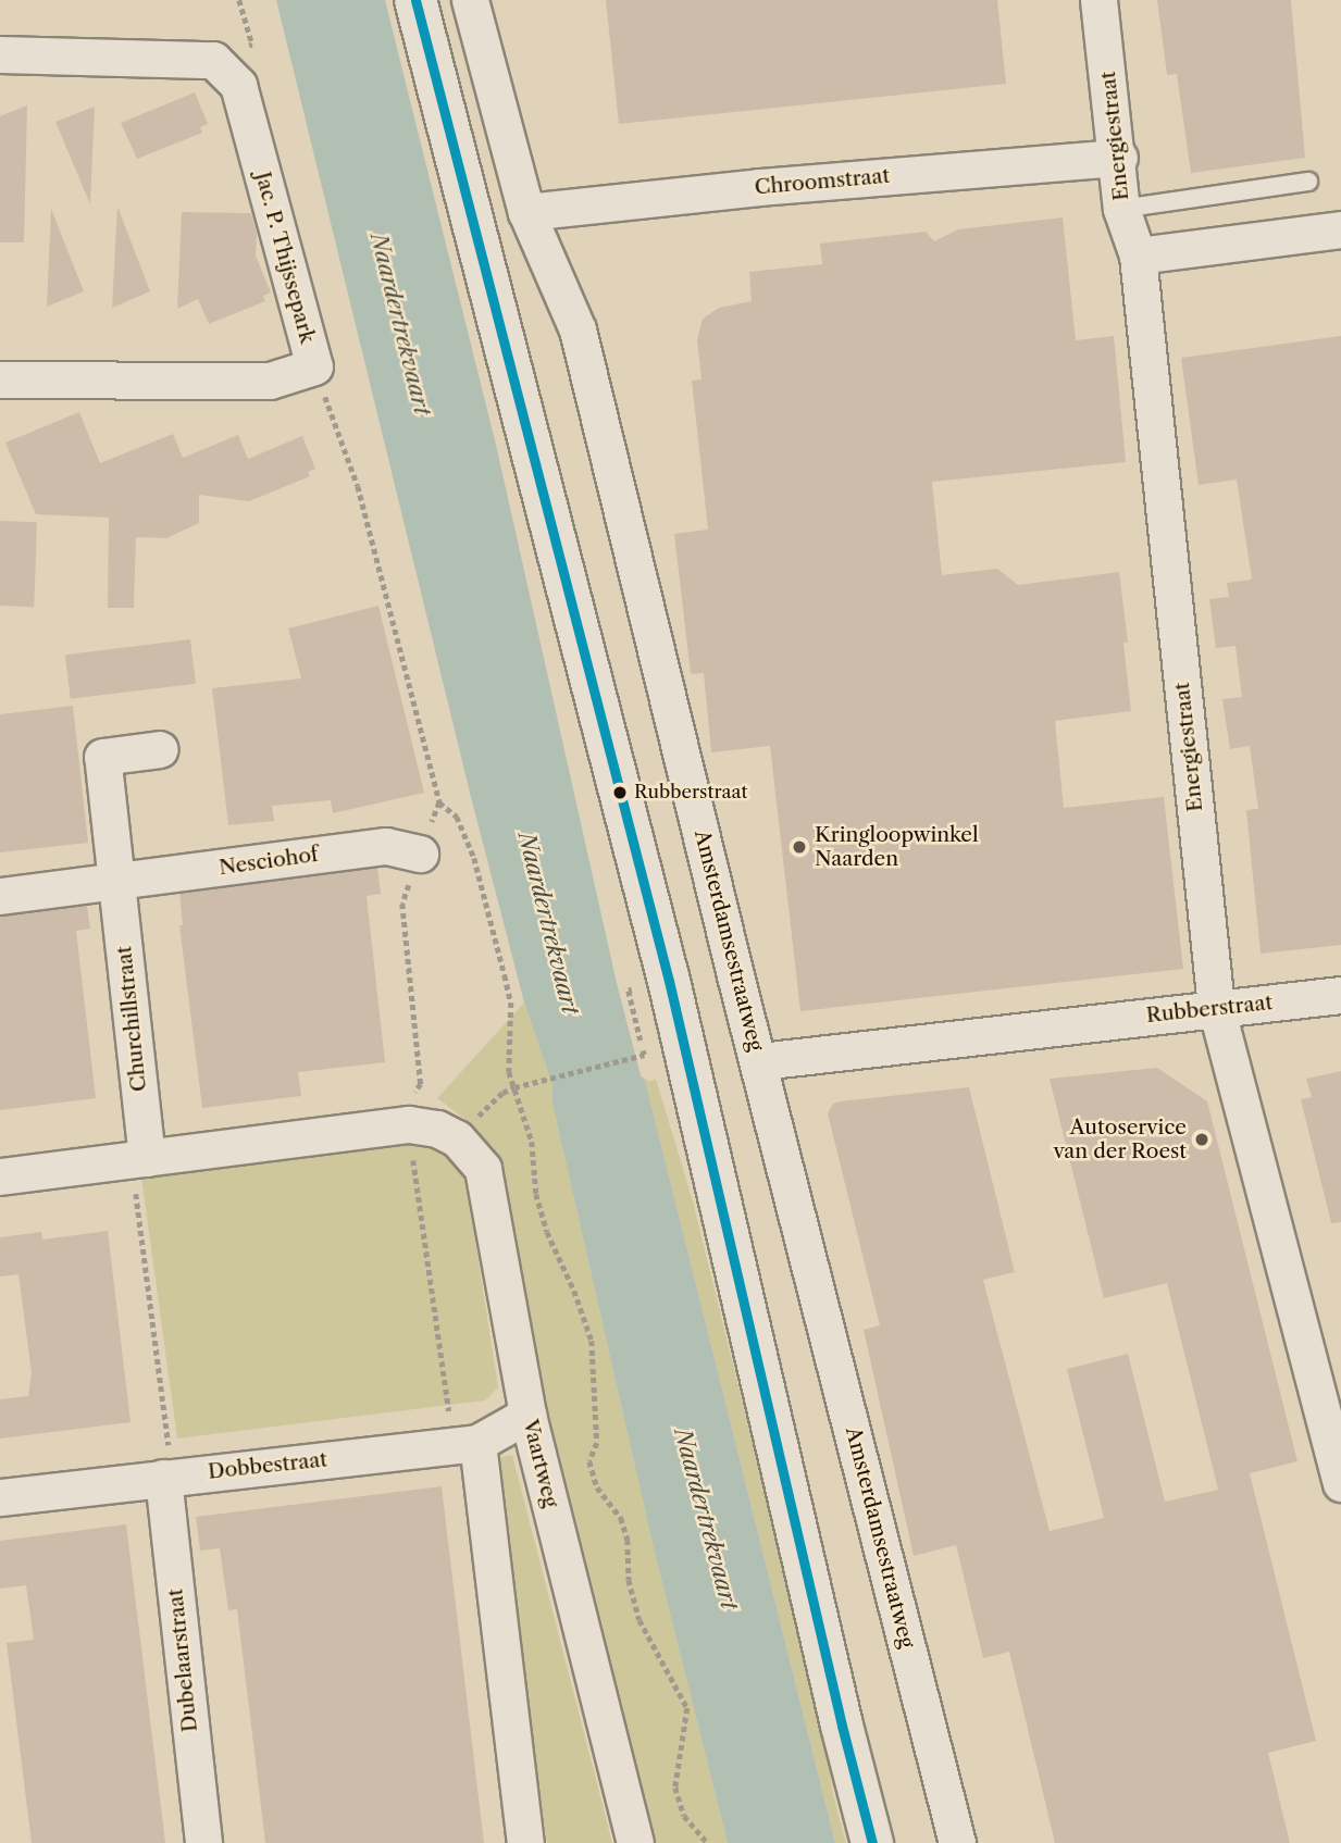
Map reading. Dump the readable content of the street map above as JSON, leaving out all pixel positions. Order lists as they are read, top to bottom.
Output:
{
  "streets": {
    "street": [
      "Energiestraat",
      "Chroomstraat",
      "Jac. P. Thijssepark",
      "Nesciohof",
      "Amsterdamsestraatweg",
      "Rubberstraat",
      "Churchillstraat",
      "Vaartweg",
      "Dobbestraat",
      "Dubelaarstraat"
    ]
  },
  "crossings": [
    ["Energiestraat", "Chroomstraat"],
    ["Energiestraat", "Rubberstraat"],
    ["Chroomstraat", "Amsterdamsestraatweg"],
    ["Nesciohof", "Churchillstraat"],
    ["Amsterdamsestraatweg", "Rubberstraat"],
    ["Vaartweg", "Dobbestraat"],
    ["Dobbestraat", "Dubelaarstraat"]
  ],
  "water": ["Naardertrekvaart"],
  "places": ["Rubberstraat", "Kringloopwinkel Naarden", "Autoservice van der Roest"]
}
